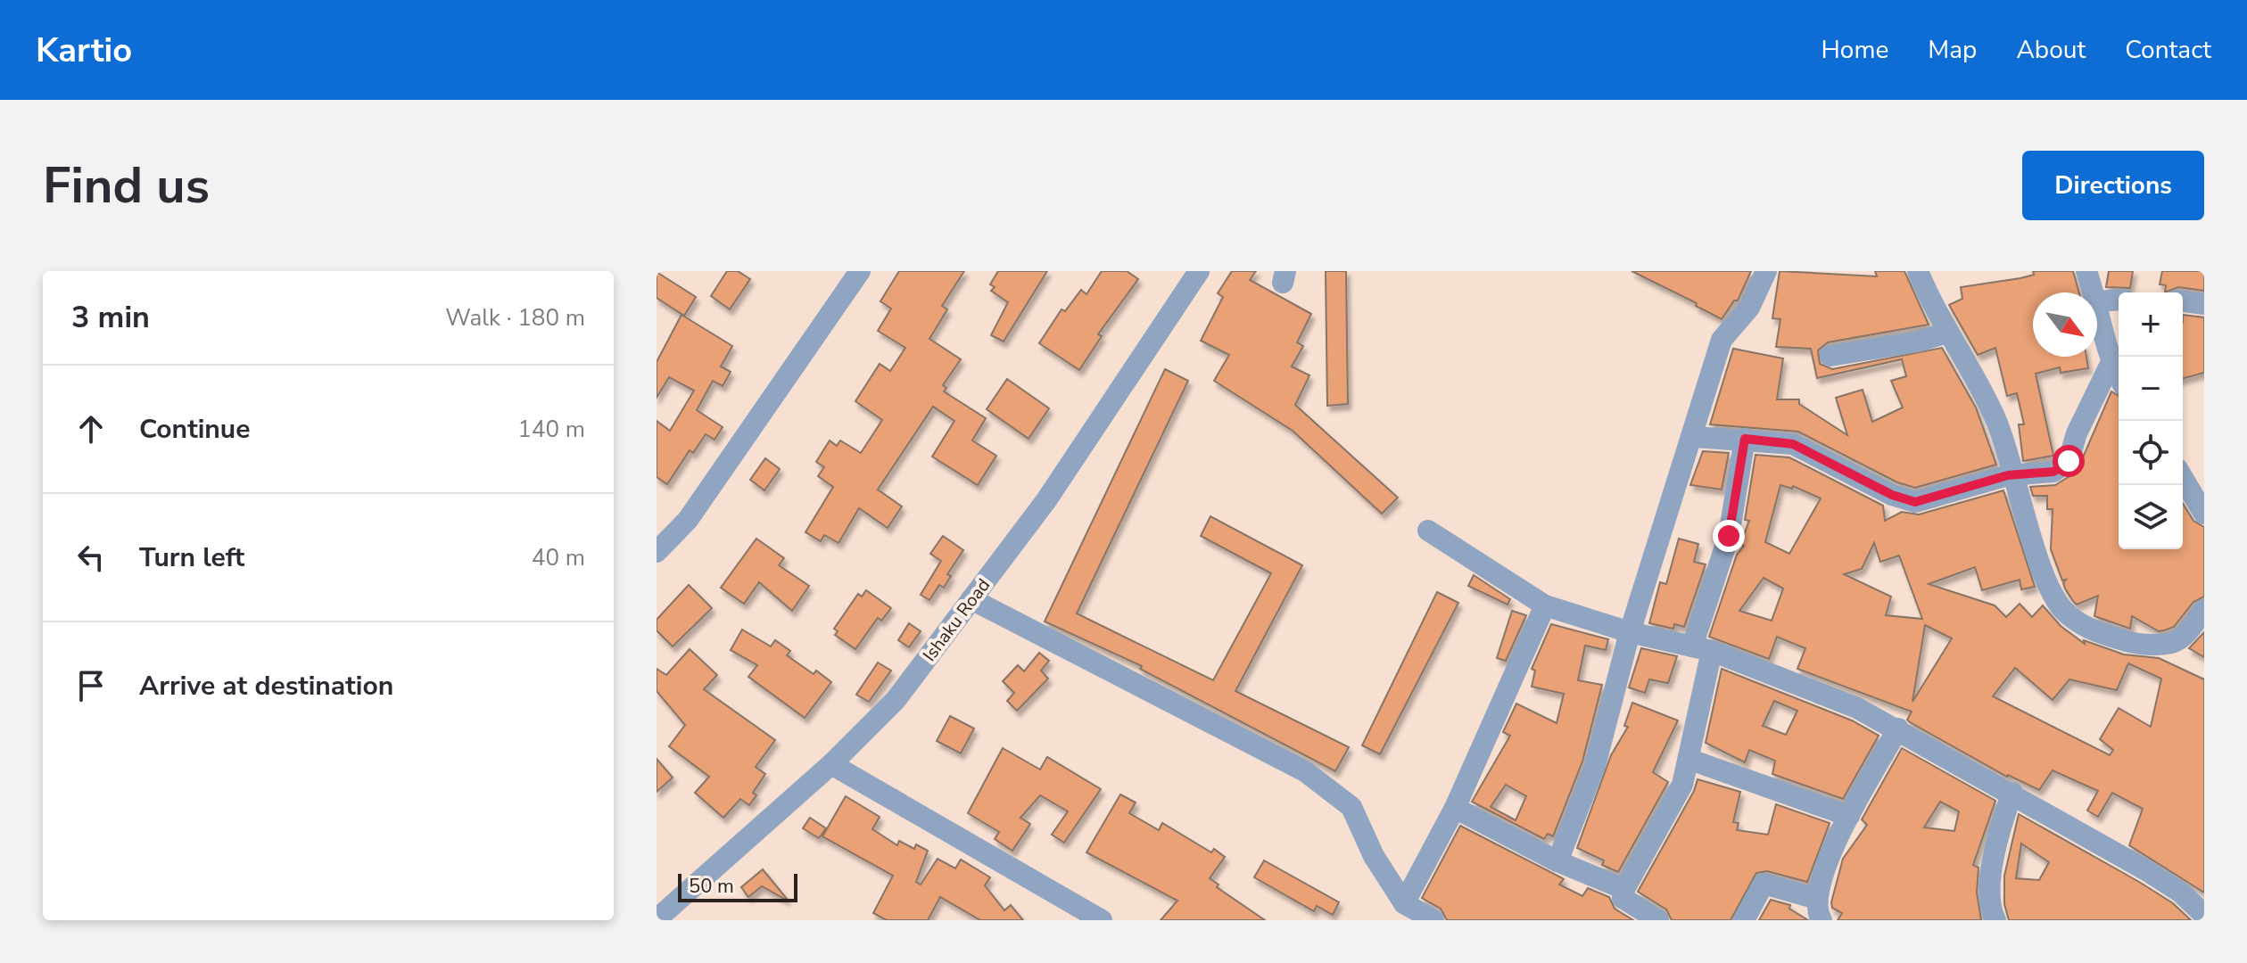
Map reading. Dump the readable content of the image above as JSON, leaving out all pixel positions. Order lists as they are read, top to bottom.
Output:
{
  "streets": {
    "street": ["Ishaku Road"]
  },
  "scale_bar": "50 m",
  "north": "bottom right",
  "page": {
    "header": "Kartio",
    "nav": [
      "Home",
      "Map",
      "About",
      "Contact"
    ],
    "buttons": "Directions",
    "title": "Find us",
    "heading": ["3 min", "Walk · 180 m"],
    "map_buttons": ["+", "−"],
    "list": [
      ["Continue", "140 m"],
      ["Turn left", "40 m"],
      "Arrive at destination"
    ],
    "scale": "50 m"
  }
}
